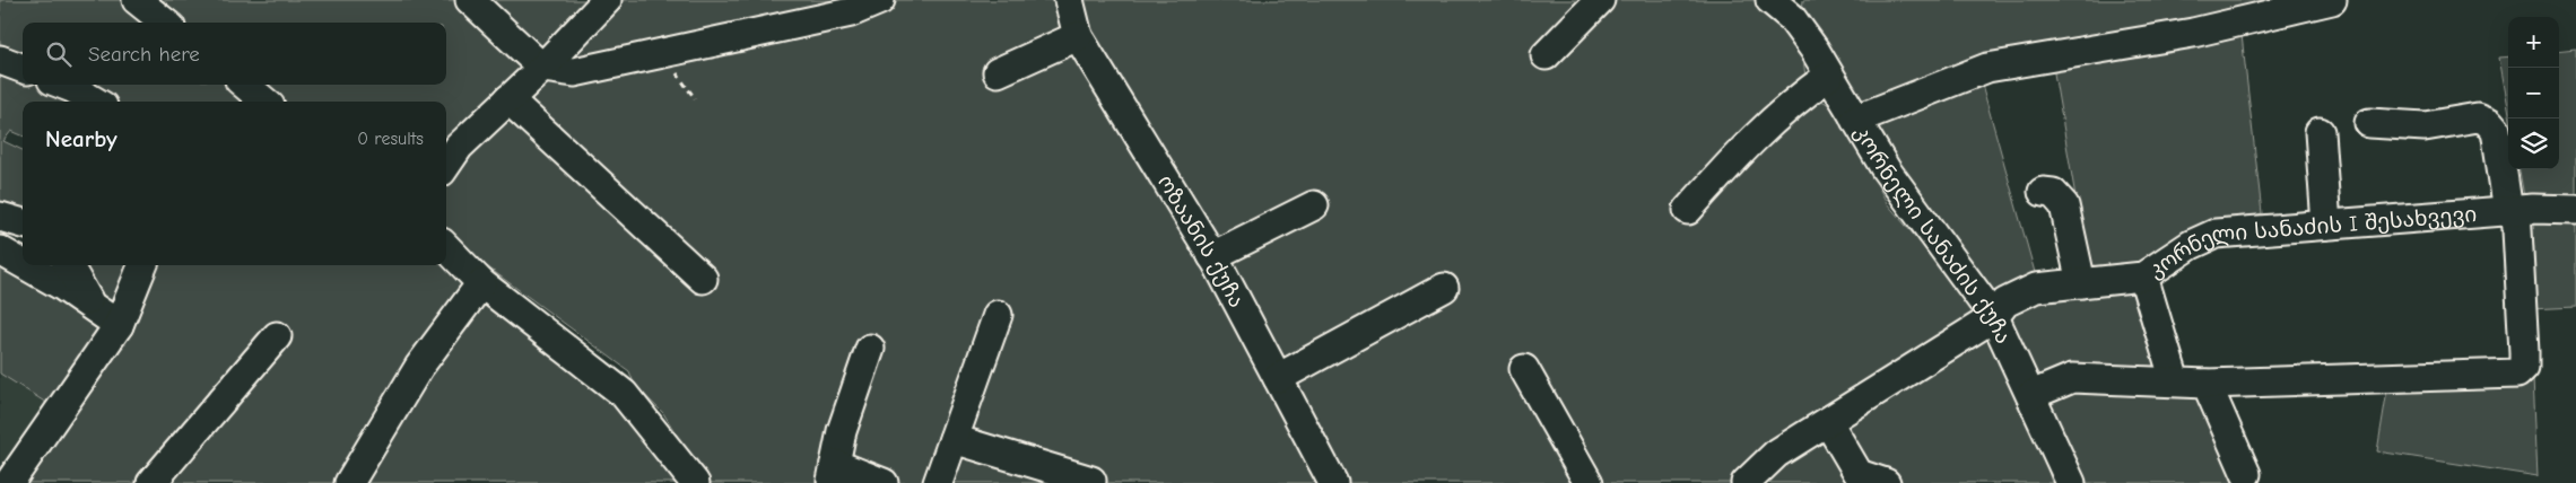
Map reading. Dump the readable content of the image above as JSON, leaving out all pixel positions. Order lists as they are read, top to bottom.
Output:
{
  "streets": {
    "street": ["კორნელი სანაძის ქუჩა", "ოზაანის ქუჩა", "კორნელი სანაძის I შესახვევი"]
  },
  "crossings": [
    ["კორნელი სანაძის ქუჩა", "კორნელი სანაძის I შესახვევი"]
  ],
  "page": {
    "map_buttons": ["+", "−"],
    "search": "Search here",
    "heading": ["Nearby", "0 results"]
  }
}
